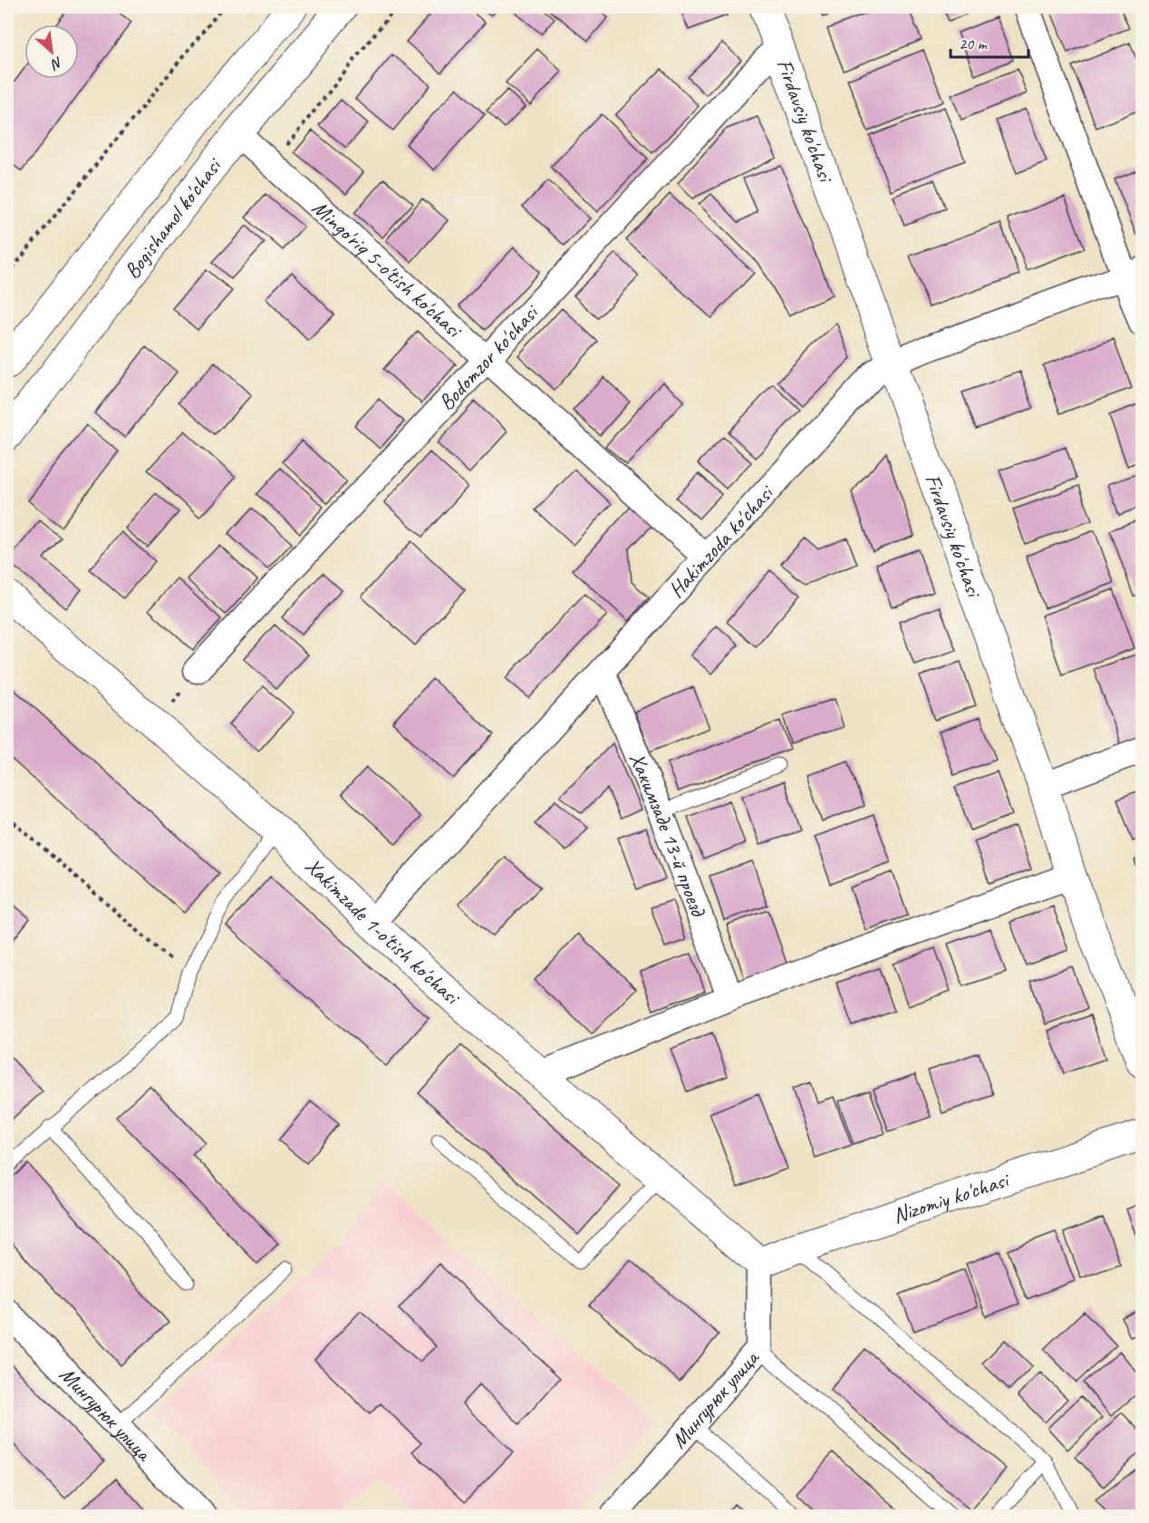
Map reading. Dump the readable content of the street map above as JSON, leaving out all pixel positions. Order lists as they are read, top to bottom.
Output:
{
  "streets": {
    "street": [
      "Firdavsiy ko'chasi",
      "Bogishamol ko'chasi",
      "Mingo'riq 5-o'tish ko'chasi",
      "Bodomzor ko'chasi",
      "Hakimzoda ko'chasi",
      "Хакимзаде 13-й проезд",
      "Xakimzade 1-o'tish ko'chasi",
      "Nizomiy ko'chasi",
      "Мингурюк улица"
    ]
  },
  "crossings": [
    ["Firdavsiy ko'chasi", "Bodomzor ko'chasi"],
    ["Firdavsiy ko'chasi", "Hakimzoda ko'chasi"],
    ["Bogishamol ko'chasi", "Mingo'riq 5-o'tish ko'chasi"],
    ["Mingo'riq 5-o'tish ko'chasi", "Bodomzor ko'chasi"],
    ["Mingo'riq 5-o'tish ko'chasi", "Hakimzoda ko'chasi"],
    ["Hakimzoda ko'chasi", "Хакимзаде 13-й проезд"],
    ["Hakimzoda ko'chasi", "Xakimzade 1-o'tish ko'chasi"],
    ["Xakimzade 1-o'tish ko'chasi", "Nizomiy ko'chasi"],
    ["Xakimzade 1-o'tish ko'chasi", "Мингурюк улица"],
    ["Nizomiy ko'chasi", "Мингурюк улица"]
  ],
  "scale_bar": "20 m",
  "north": "bottom right"
}
